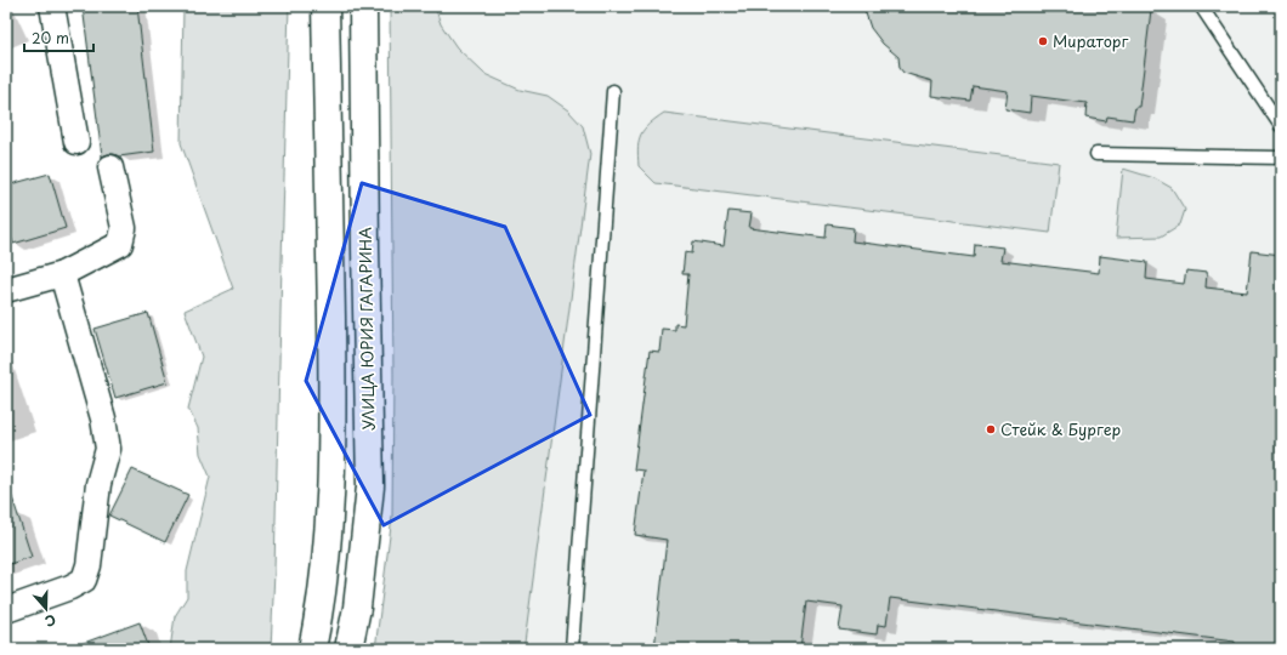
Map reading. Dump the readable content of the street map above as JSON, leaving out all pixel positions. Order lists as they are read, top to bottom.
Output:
{
  "streets": {
    "main road": ["УЛИЦА ЮРИЯ ГАГАРИНА"]
  },
  "places": ["Мираторг", "Стейк & Бургер"],
  "scale_bar": "20 m",
  "north": "bottom"
}
